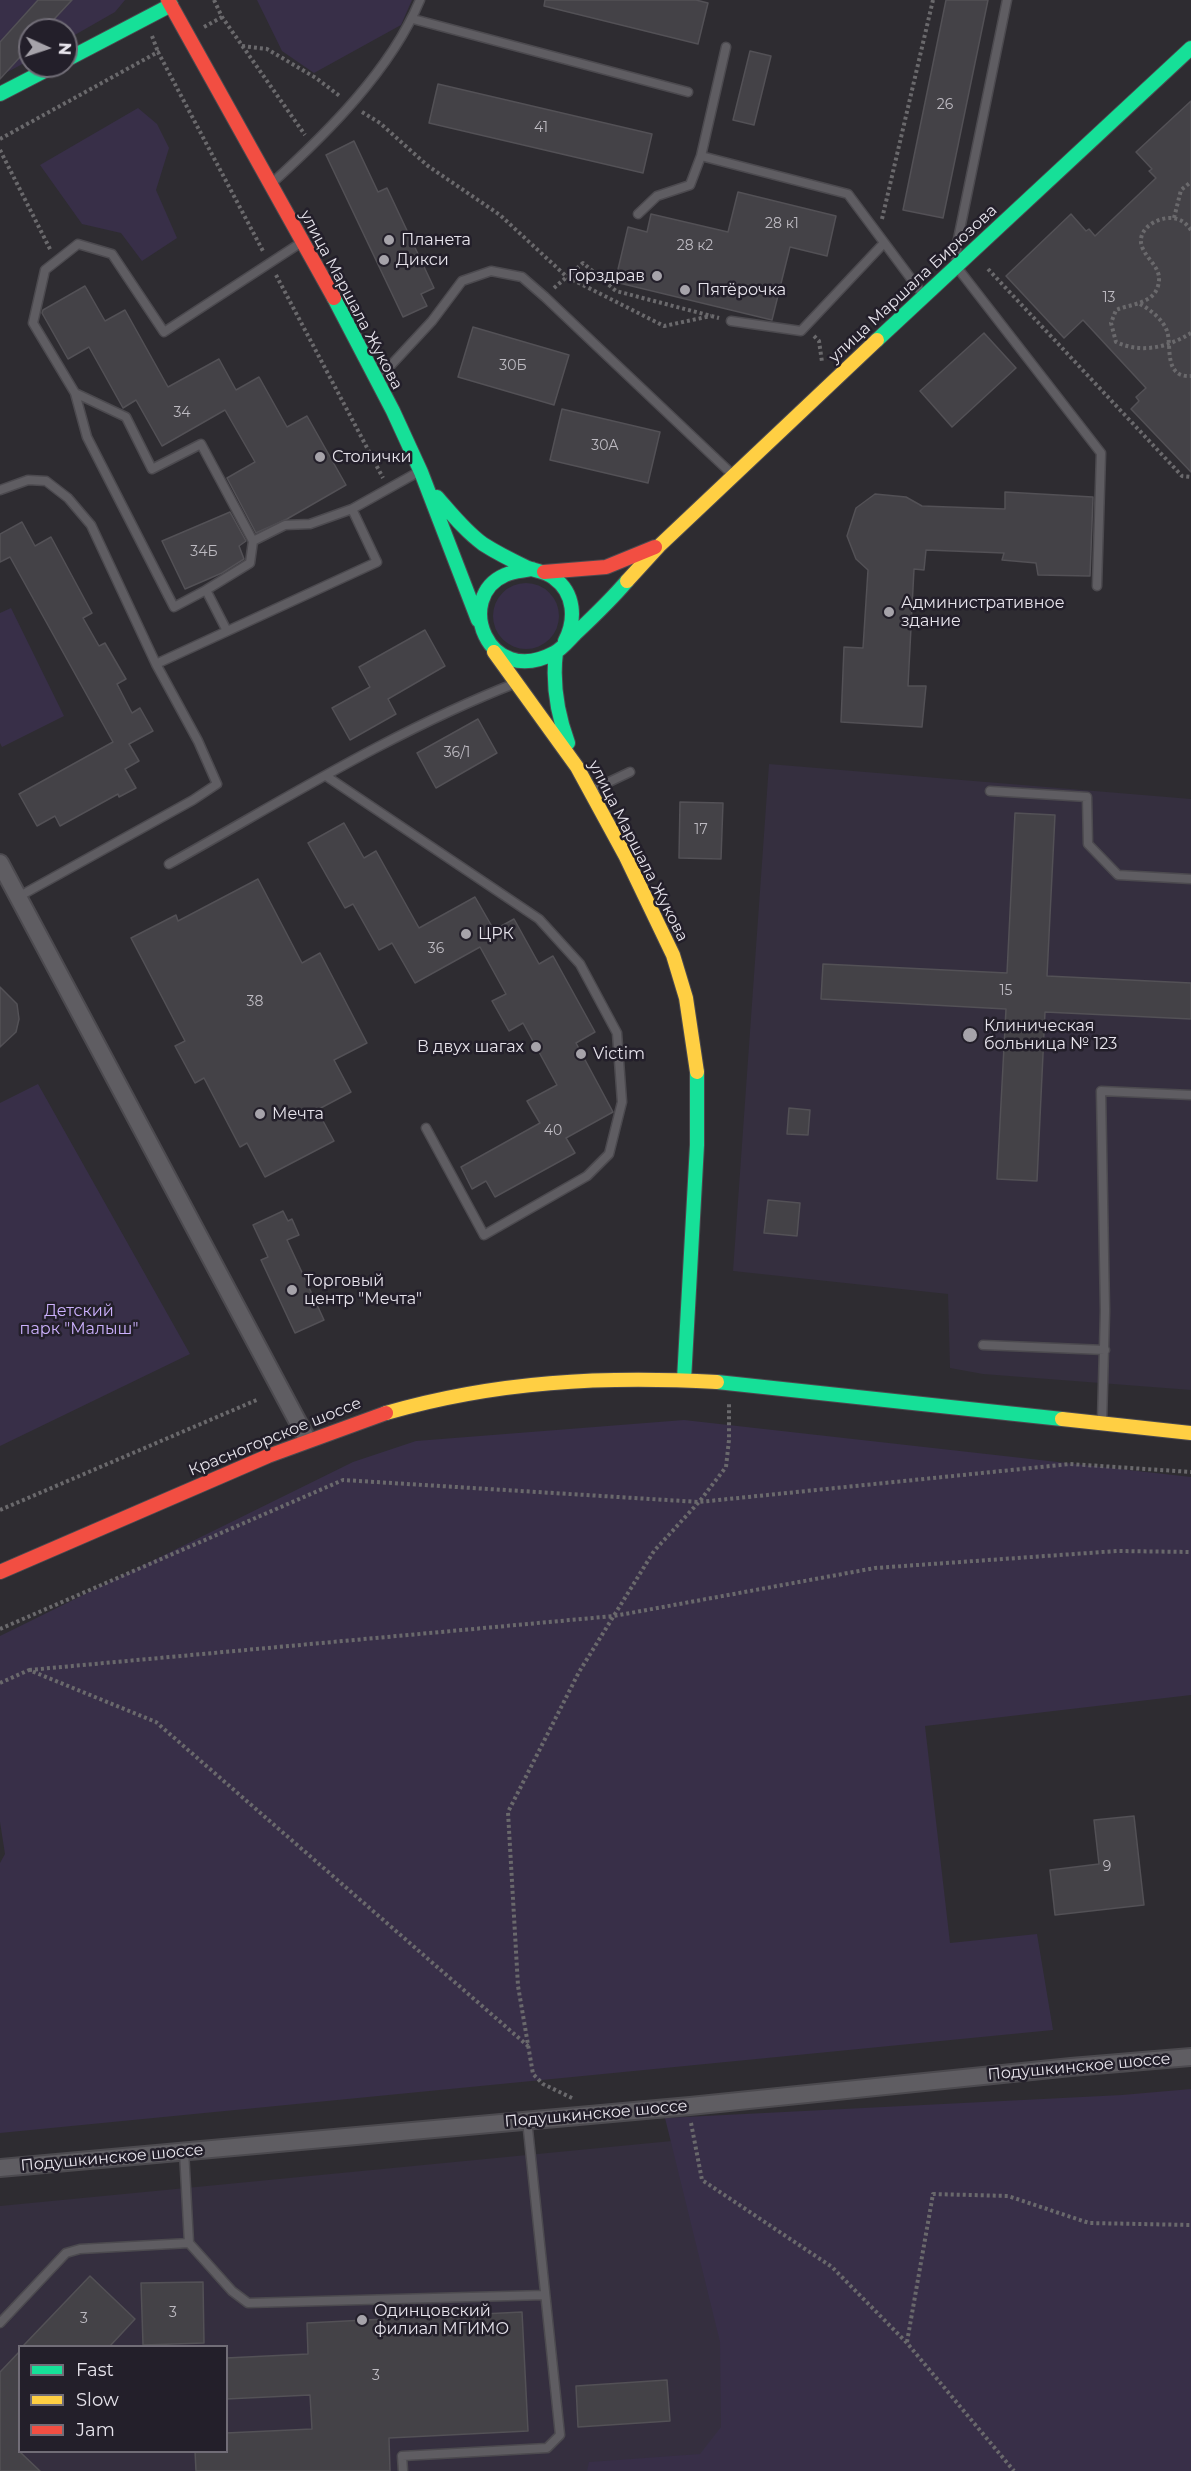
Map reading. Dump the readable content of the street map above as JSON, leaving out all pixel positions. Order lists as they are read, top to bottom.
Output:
{
  "streets": {
    "street": [
      "улица Маршала Бирюзова",
      "улица Маршала Жукова",
      "Красногорское шоссе",
      "Подушкинское шоссе"
    ]
  },
  "crossings": [
    ["улица Маршала Бирюзова", "улица Маршала Жукова"],
    ["улица Маршала Жукова", "Красногорское шоссе"]
  ],
  "parks": ["Детский парк \"Малыш\""],
  "places": [
    "Планета",
    "Дикси",
    "Горздрав",
    "Пятёрочка",
    "Столички",
    "Административное здание",
    "ЦРК",
    "Клиническая больница № 123",
    "В двух шагах",
    "Victim",
    "Мечта",
    "Торговый центр \"Мечта\"",
    "Одинцовский филиал МГИМО"
  ],
  "house_numbers": [
    "26",
    "41",
    "28 к1",
    "28 к2",
    "13",
    "30Б",
    "34",
    "30А",
    "34Б",
    "36/1",
    "17",
    "36",
    "15",
    "38",
    "40",
    "9",
    "3",
    "3",
    "3"
  ],
  "legend": ["Fast", "Slow", "Jam"],
  "north": "right"
}
